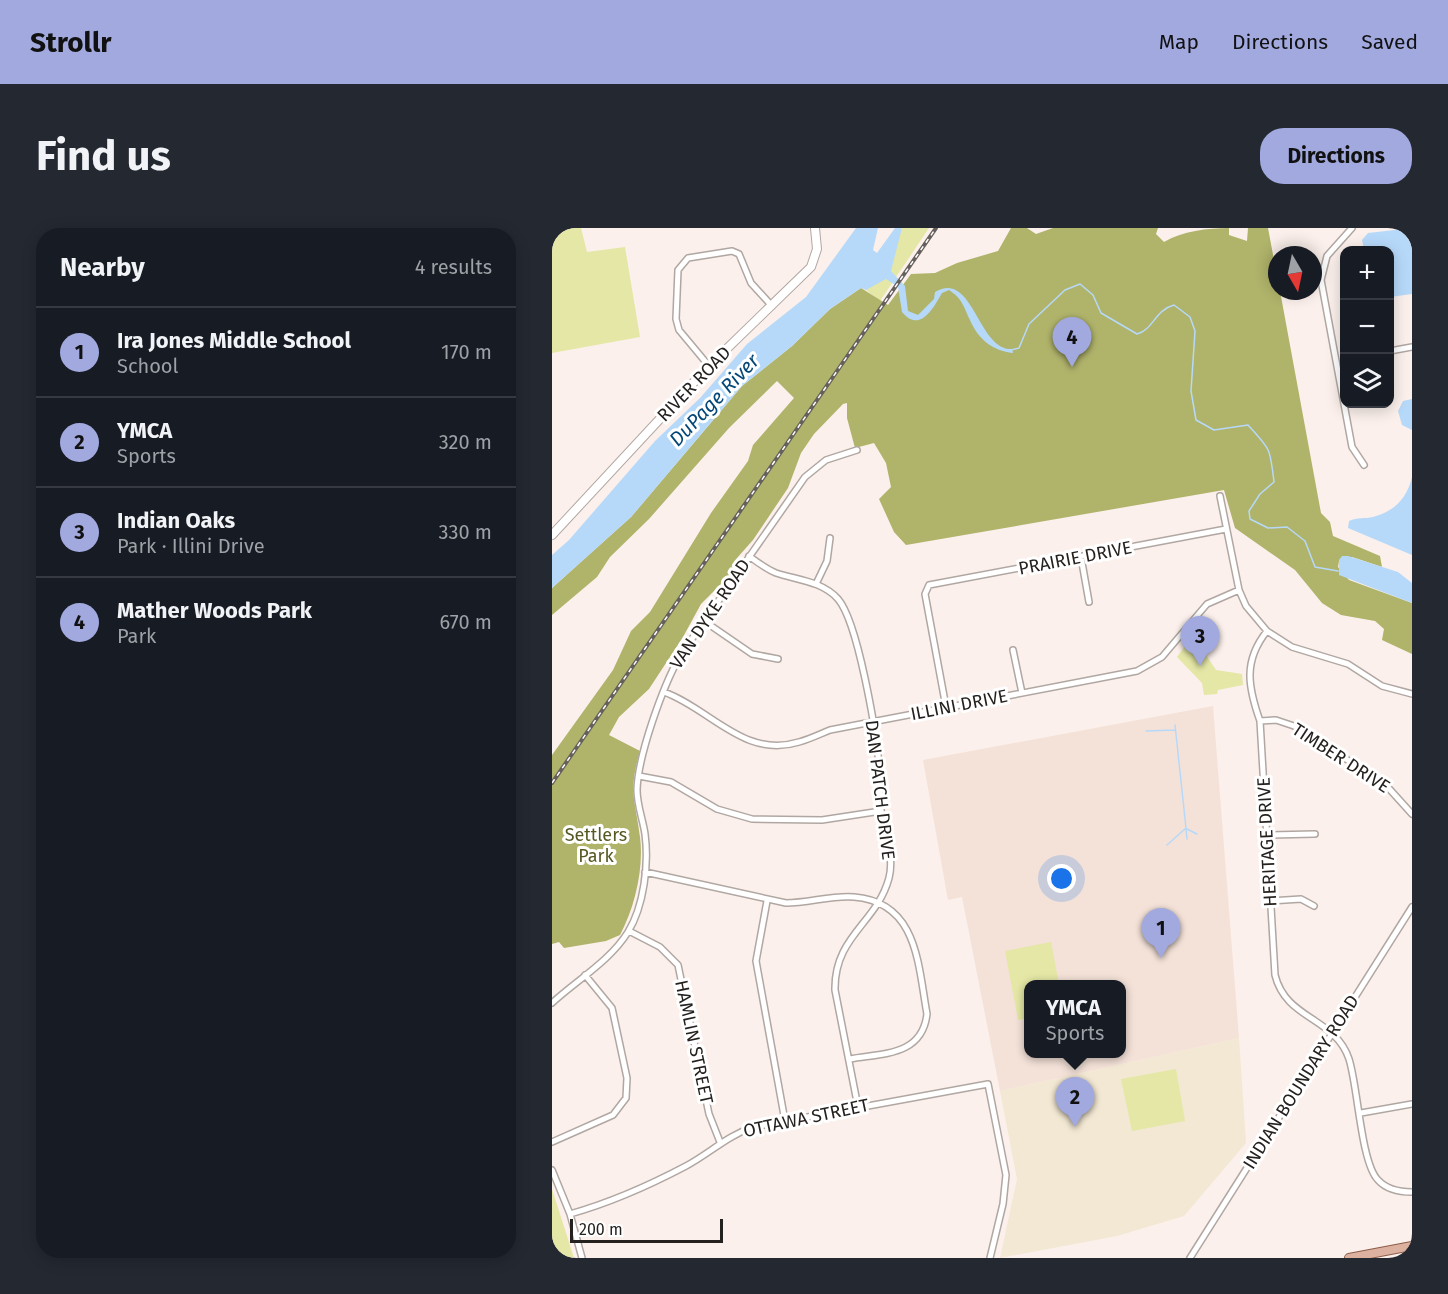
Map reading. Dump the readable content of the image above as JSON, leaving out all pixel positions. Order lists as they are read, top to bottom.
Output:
{
  "streets": {
    "street": [
      "RIVER ROAD",
      "PRAIRIE DRIVE",
      "VAN DYKE ROAD",
      "ILLINI DRIVE",
      "TIMBER DRIVE",
      "DAN PATCH DRIVE",
      "HERITAGE DRIVE",
      "HAMLIN STREET",
      "INDIAN BOUNDARY ROAD",
      "OTTAWA STREET"
    ]
  },
  "crossings": [
    ["PRAIRIE DRIVE", "ILLINI DRIVE"],
    ["VAN DYKE ROAD", "ILLINI DRIVE"],
    ["VAN DYKE ROAD", "DAN PATCH DRIVE"],
    ["VAN DYKE ROAD", "HAMLIN STREET"],
    ["ILLINI DRIVE", "DAN PATCH DRIVE"],
    ["TIMBER DRIVE", "HERITAGE DRIVE"],
    ["DAN PATCH DRIVE", "OTTAWA STREET"],
    ["HERITAGE DRIVE", "INDIAN BOUNDARY ROAD"],
    ["HAMLIN STREET", "OTTAWA STREET"]
  ],
  "water": ["DuPage River"],
  "parks": ["Settlers Park"],
  "scale_bar": "200 m",
  "north": "bottom",
  "page": {
    "header": "Strollr",
    "nav": ["Map", "Directions", "Saved"],
    "buttons": "Directions",
    "title": "Find us",
    "heading": ["Nearby", "4 results"],
    "map_buttons": ["+", "−"],
    "list": [
      {
        "mark": "1",
        "name": "Ira Jones Middle School",
        "note": "School",
        "value": "170 m"
      },
      {
        "mark": "2",
        "name": "YMCA",
        "note": "Sports",
        "value": "320 m"
      },
      {
        "mark": "3",
        "name": "Indian Oaks",
        "note": "Park · Illini Drive",
        "value": "330 m"
      },
      {
        "mark": "4",
        "name": "Mather Woods Park",
        "note": "Park",
        "value": "670 m"
      }
    ],
    "pins": [
      "4",
      "3",
      "1",
      "2"
    ],
    "popup": ["YMCA", "Sports"],
    "scale": "200 m"
  }
}
